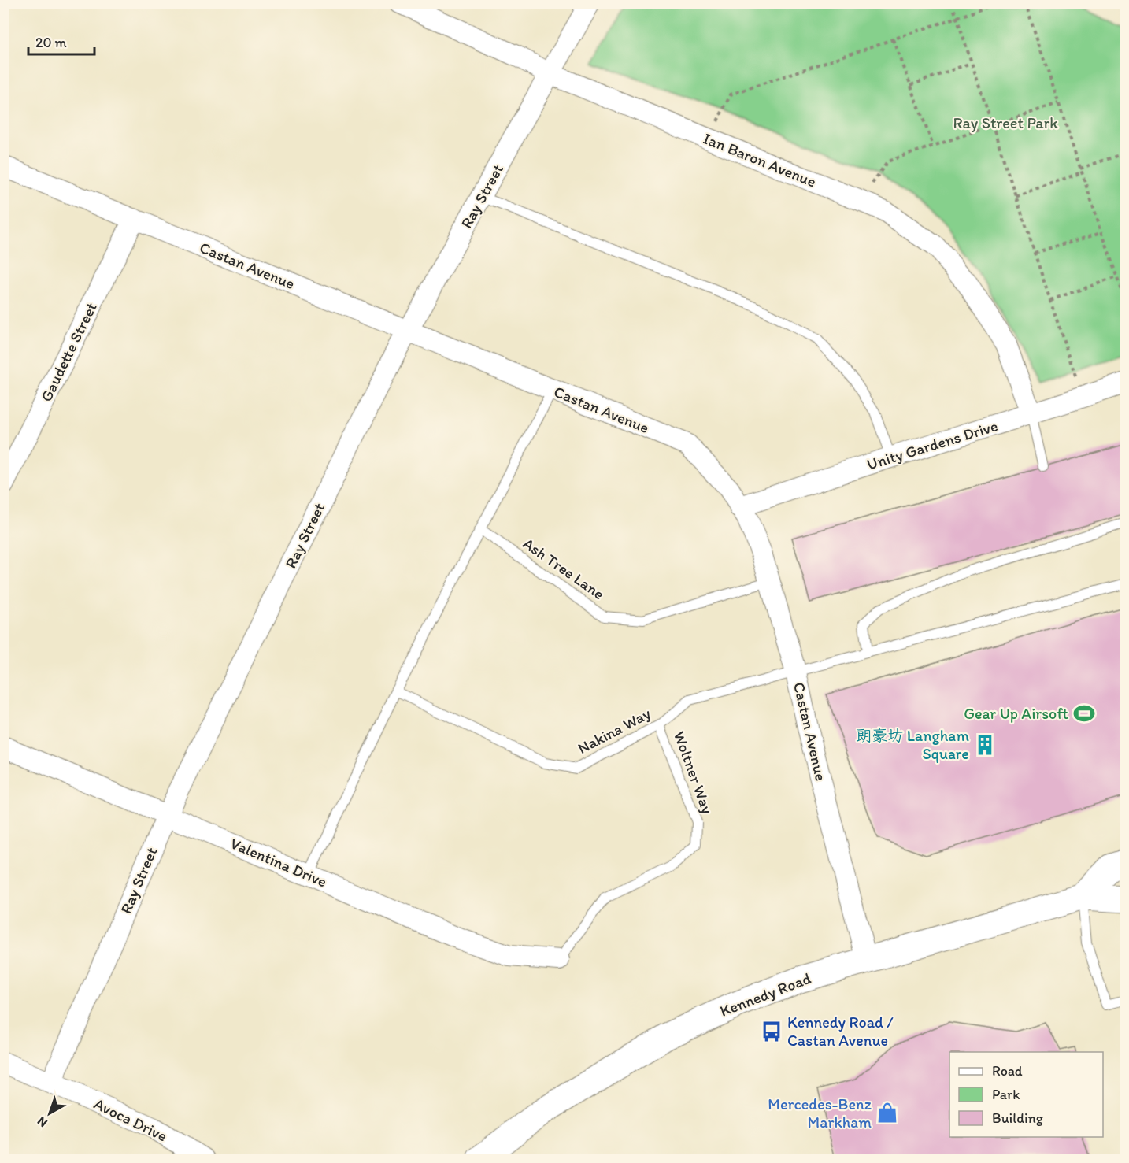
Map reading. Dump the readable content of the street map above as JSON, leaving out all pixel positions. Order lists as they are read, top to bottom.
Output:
{
  "streets": {
    "main road": ["Kennedy Road"],
    "street": [
      "Ian Baron Avenue",
      "Ray Street",
      "Castan Avenue",
      "Gaudette Street",
      "Unity Gardens Drive",
      "Valentina Drive",
      "Avoca Drive"
    ],
    "lane": ["Ash Tree Lane", "Nakina Way", "Woltner Way"]
  },
  "crossings": [
    ["Ian Baron Avenue", "Ray Street"],
    ["Ian Baron Avenue", "Unity Gardens Drive"],
    ["Ray Street", "Castan Avenue"],
    ["Ray Street", "Valentina Drive"],
    ["Ray Street", "Avoca Drive"],
    ["Castan Avenue", "Gaudette Street"],
    ["Castan Avenue", "Unity Gardens Drive"],
    ["Castan Avenue", "Ash Tree Lane"],
    ["Castan Avenue", "Nakina Way"],
    ["Castan Avenue", "Kennedy Road"],
    ["Nakina Way", "Woltner Way"],
    ["Woltner Way", "Valentina Drive"]
  ],
  "parks": ["Ray Street Park"],
  "places": {
    "sports": ["Gear Up Airsoft"],
    "building": ["朗豪坊 Langham Square"],
    "bus stop": ["Kennedy Road / Castan Avenue"],
    "shop": ["Mercedes-Benz Markham"]
  },
  "legend": ["Road", "Park", "Building"],
  "scale_bar": "20 m",
  "north": "bottom left"
}
